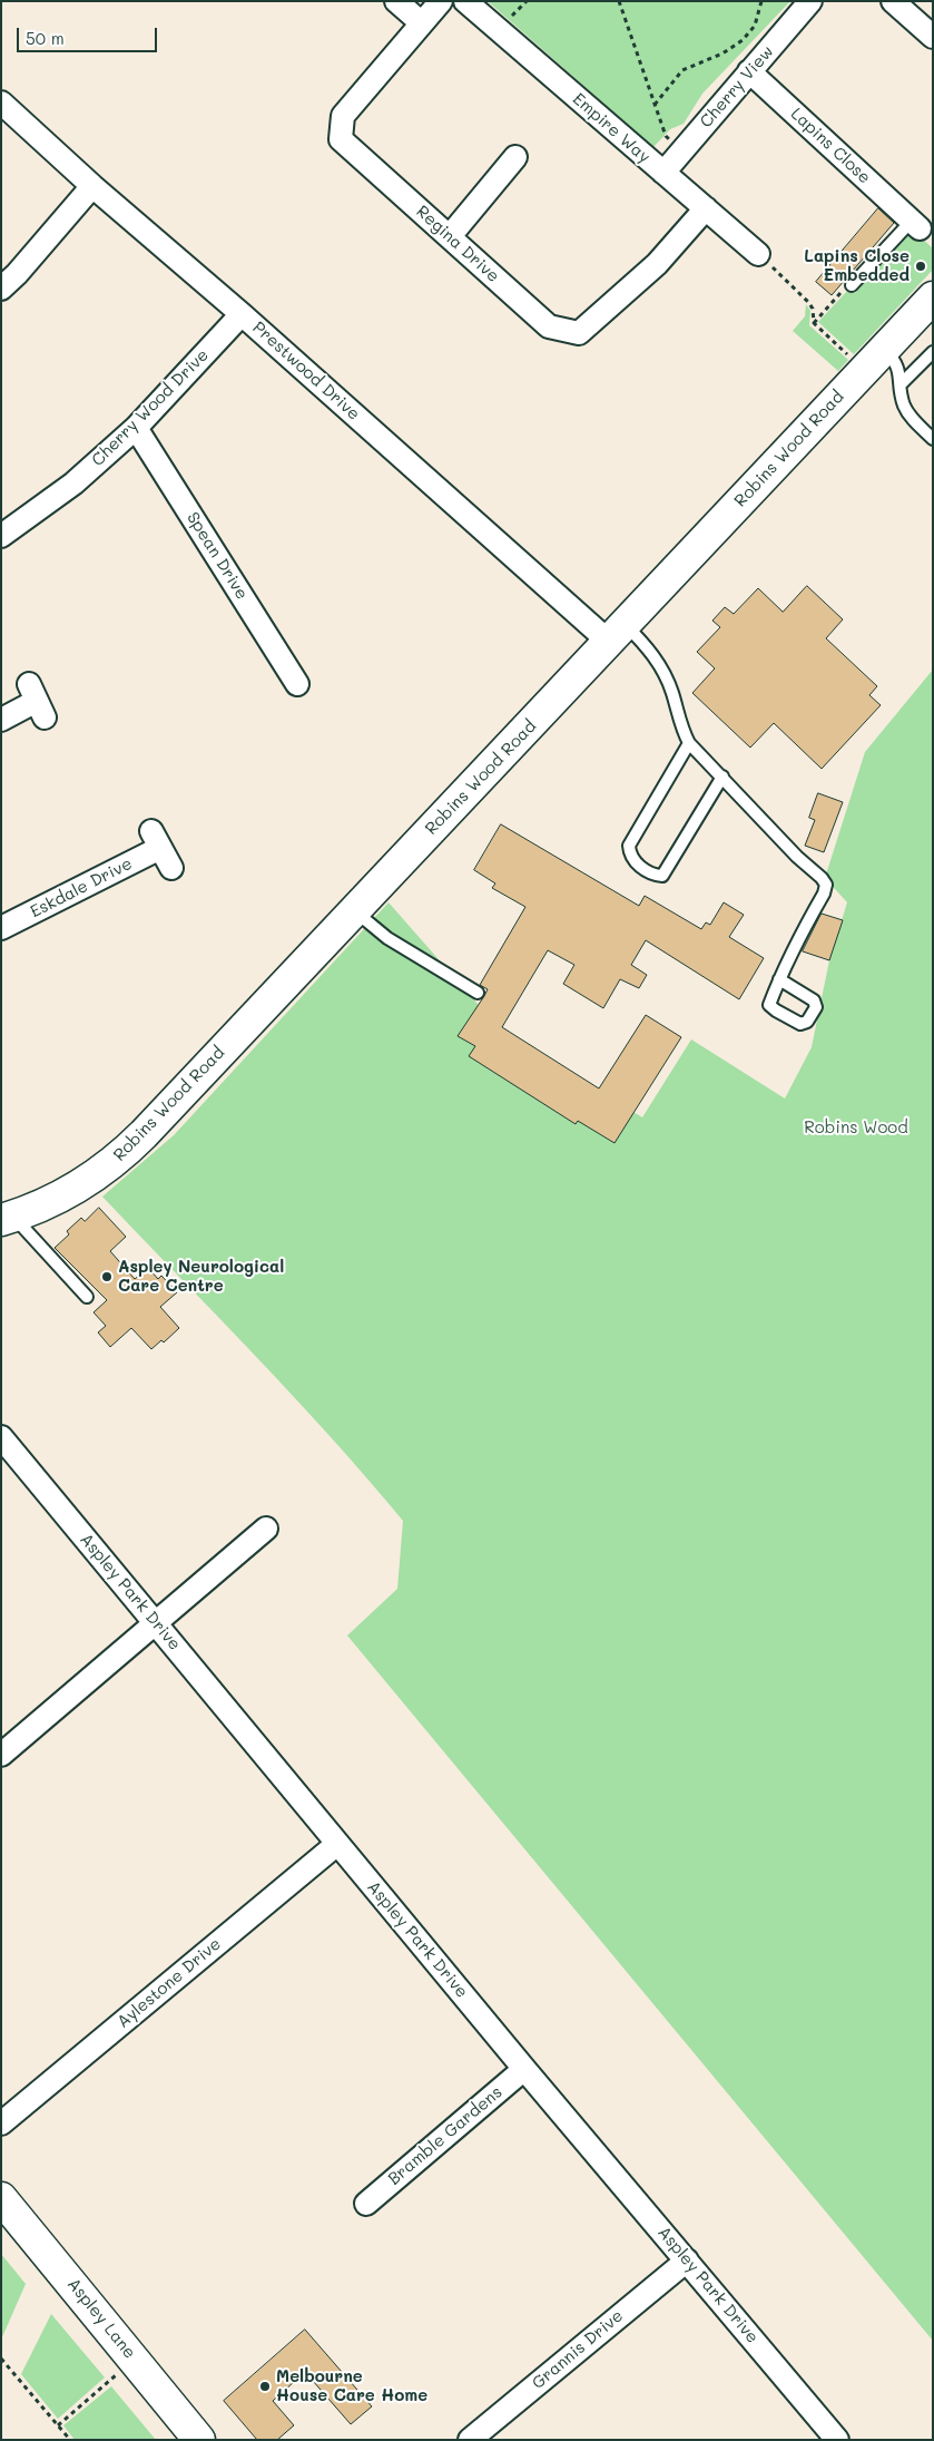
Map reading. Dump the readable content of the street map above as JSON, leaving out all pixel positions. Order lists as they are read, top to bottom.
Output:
{
  "streets": {
    "street": [
      "Cherry View",
      "Empire Way",
      "Lapins Close",
      "Regina Drive",
      "Prestwood Drive",
      "Cherry Wood Drive",
      "Robins Wood Road",
      "Spean Drive",
      "Eskdale Drive",
      "Aspley Park Drive",
      "Aylestone Drive",
      "Bramble Gardens",
      "Aspley Lane",
      "Grannis Drive"
    ]
  },
  "crossings": [
    ["Cherry View", "Empire Way"],
    ["Cherry View", "Lapins Close"],
    ["Empire Way", "Regina Drive"],
    ["Prestwood Drive", "Cherry Wood Drive"],
    ["Prestwood Drive", "Robins Wood Road"],
    ["Cherry Wood Drive", "Spean Drive"],
    ["Aspley Park Drive", "Aylestone Drive"],
    ["Aspley Park Drive", "Bramble Gardens"],
    ["Aspley Park Drive", "Grannis Drive"]
  ],
  "parks": ["Robins Wood"],
  "places": ["Lapins Close Embedded", "Aspley Neurological Care Centre", "Melbourne House Care Home"],
  "scale_bar": "50 m"
}
